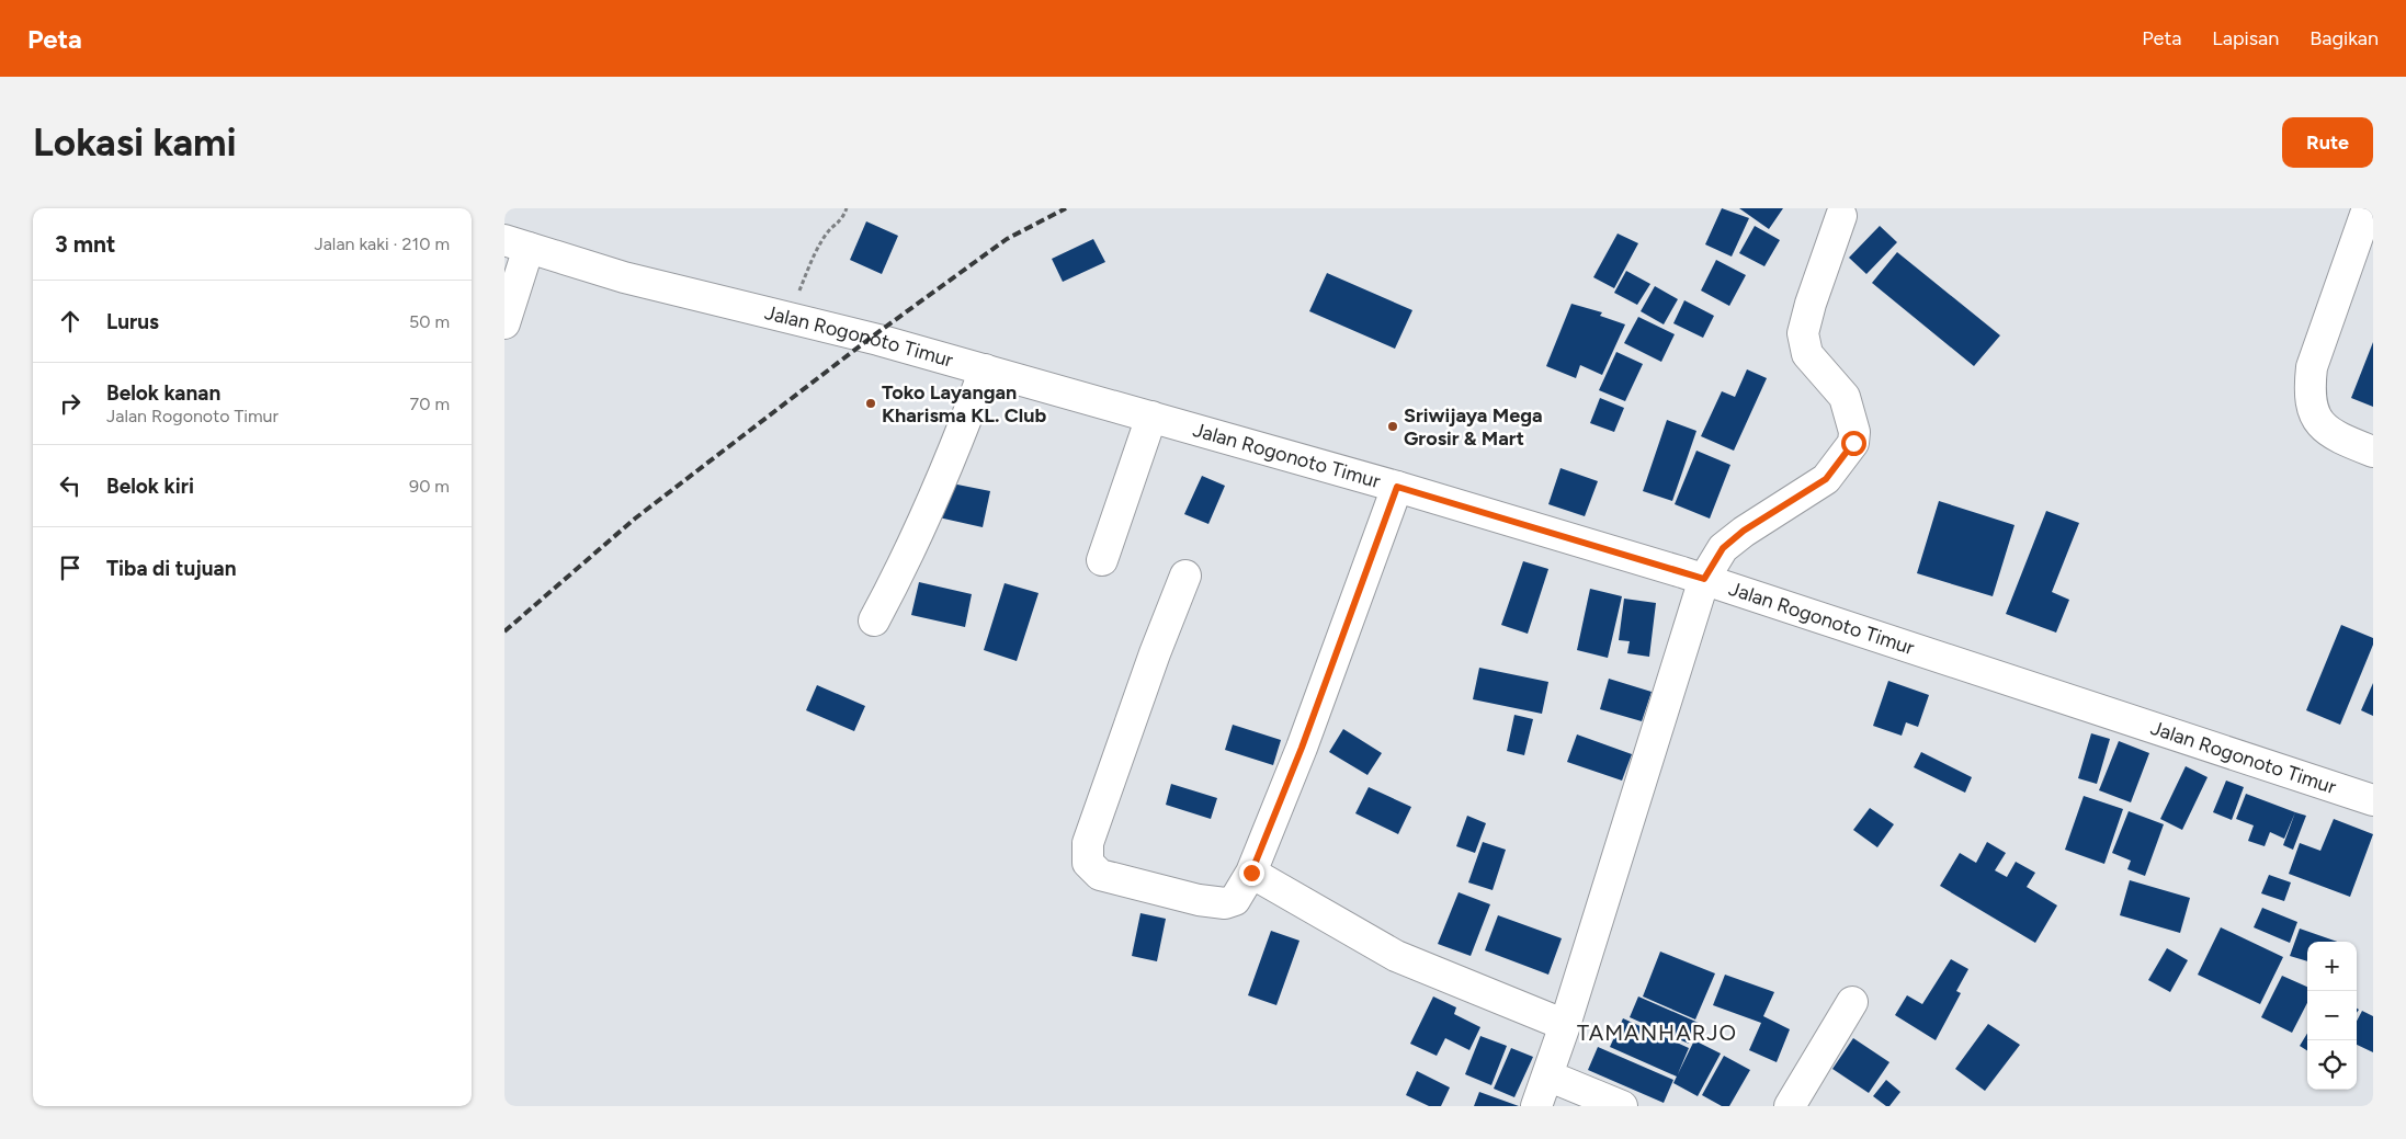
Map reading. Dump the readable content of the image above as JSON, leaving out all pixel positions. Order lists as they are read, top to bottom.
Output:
{
  "streets": {
    "street": ["Jalan Rogonoto Timur"]
  },
  "districts": ["TAMANHARJO"],
  "places": ["Toko Layangan Kharisma KL. Club", "Sriwijaya Mega Grosir & Mart"],
  "page": {
    "header": "Peta",
    "nav": ["Peta", "Lapisan", "Bagikan"],
    "buttons": "Rute",
    "title": "Lokasi kami",
    "heading": ["3 mnt", "Jalan kaki · 210 m"],
    "list": [
      ["Lurus", "50 m"],
      ["Belok kanan", "Jalan Rogonoto Timur", "70 m"],
      ["Belok kiri", "90 m"],
      "Tiba di tujuan"
    ],
    "map_buttons": ["+", "−"]
  }
}
